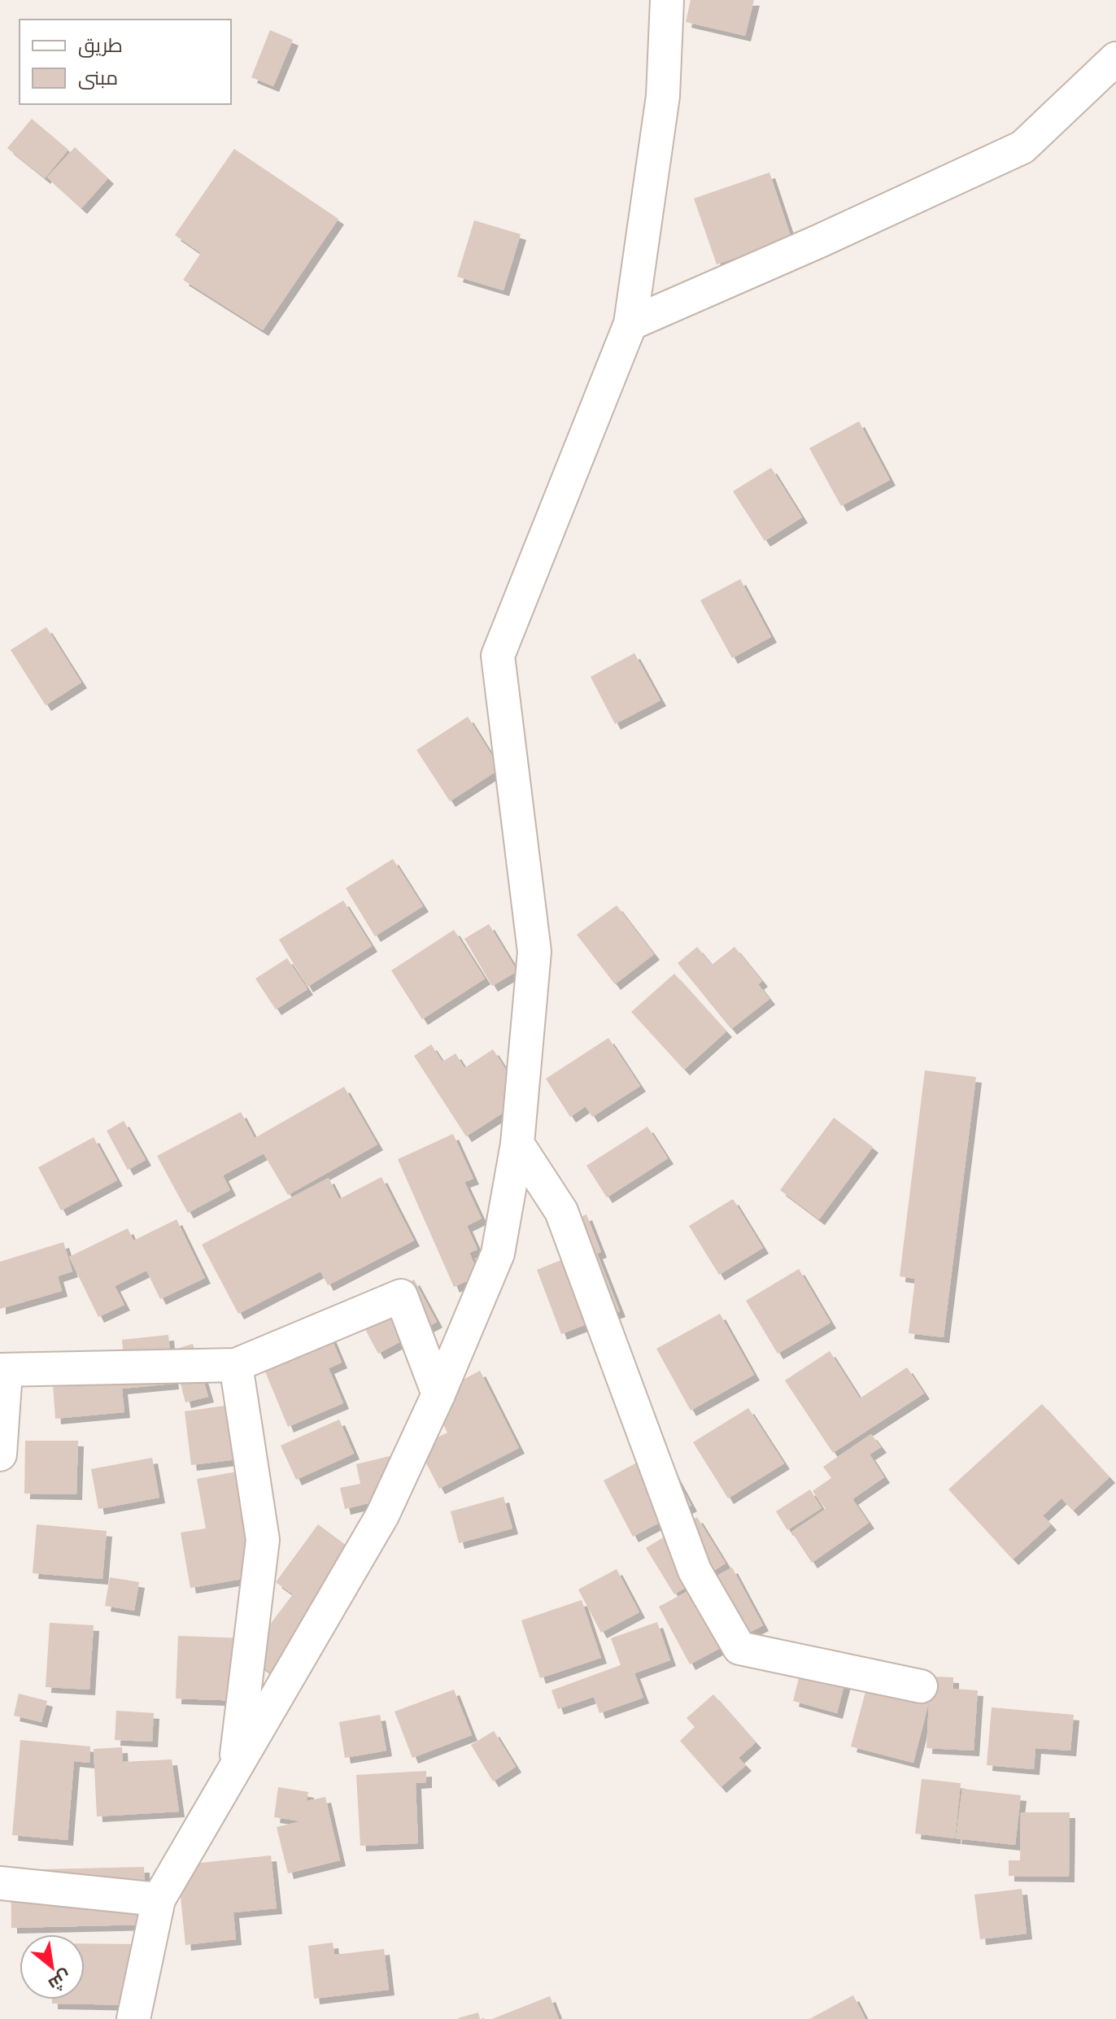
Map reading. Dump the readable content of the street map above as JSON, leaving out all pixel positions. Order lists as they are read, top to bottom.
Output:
{
  "legend": ["طريق", "مبنى"],
  "north": "bottom right"
}
